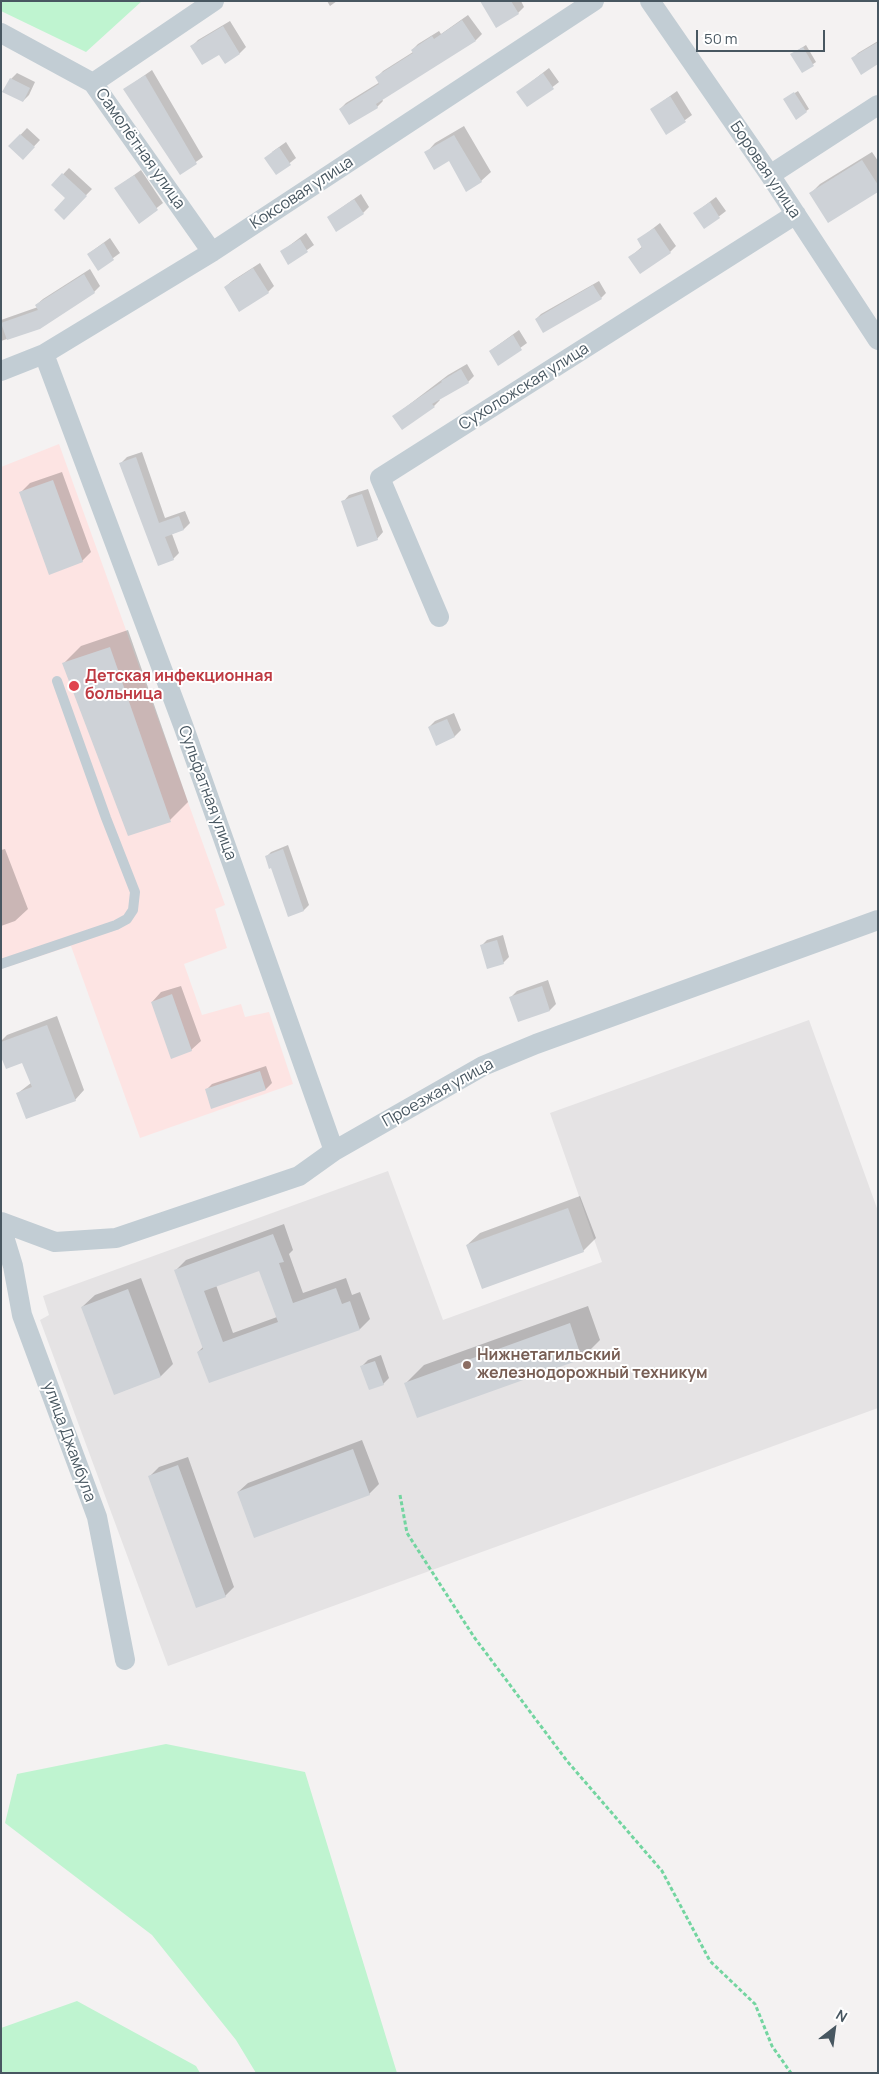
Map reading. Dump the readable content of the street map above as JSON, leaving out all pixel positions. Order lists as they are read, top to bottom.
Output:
{
  "streets": {
    "street": [
      "Самолётная улица",
      "Боровая улица",
      "Коксовая улица",
      "Сухоложская улица",
      "Сульфатная улица",
      "Проезжая улица",
      "улица Джамбула"
    ]
  },
  "crossings": [
    ["Самолётная улица", "Коксовая улица"],
    ["Боровая улица", "Сухоложская улица"],
    ["Коксовая улица", "Сульфатная улица"],
    ["Сульфатная улица", "Проезжая улица"]
  ],
  "places": ["Детская инфекционная больница", "Нижнетагильский железнодорожный техникум"],
  "scale_bar": "50 m",
  "north": "top right"
}
